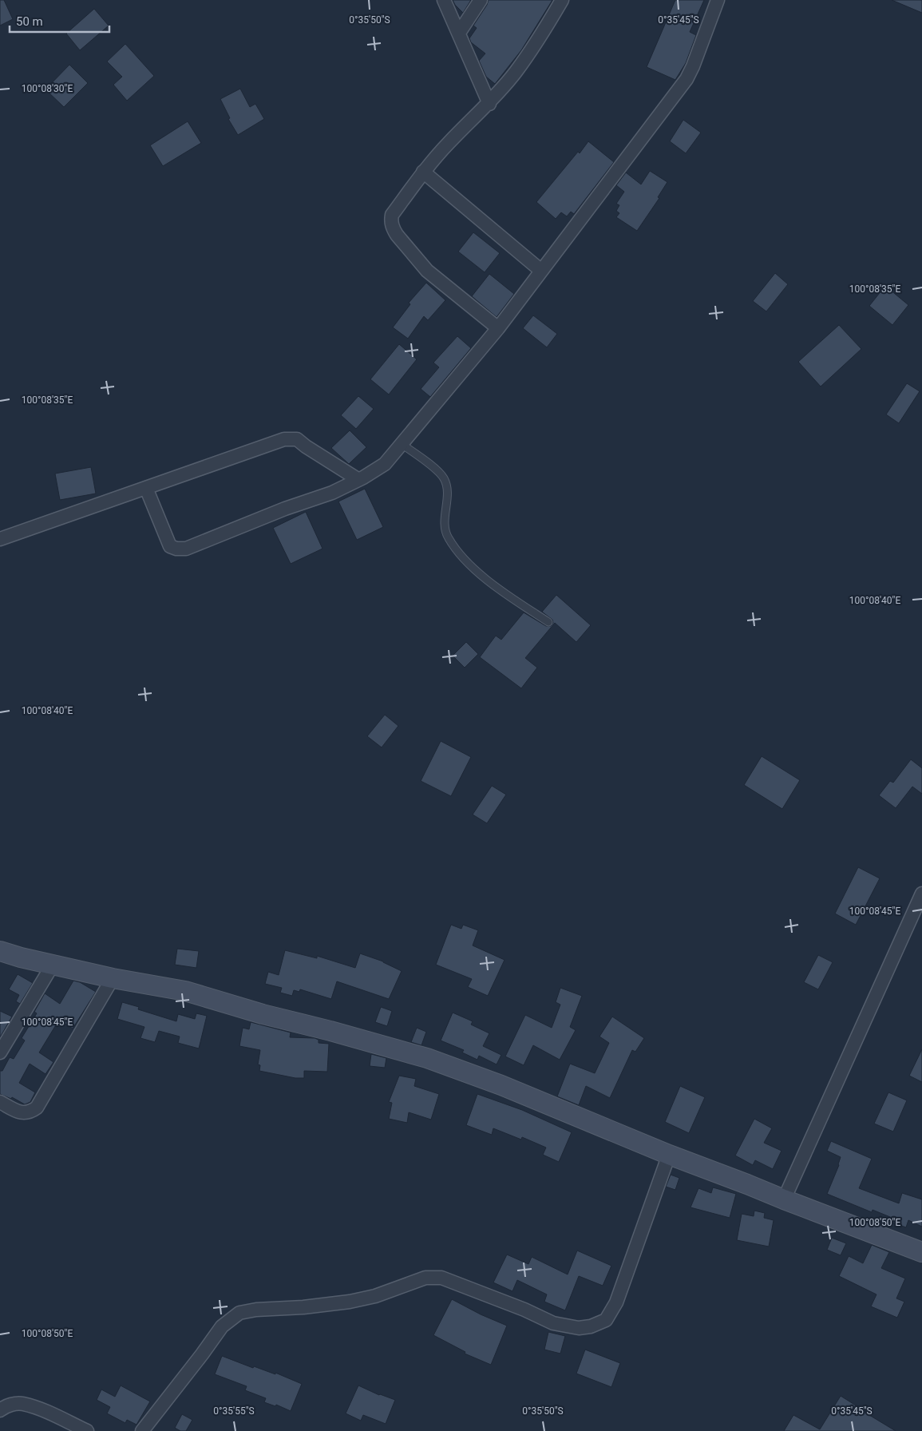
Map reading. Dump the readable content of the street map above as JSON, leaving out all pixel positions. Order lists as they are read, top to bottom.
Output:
{
  "scale_bar": "50 m",
  "coordinates": [
    "0°35'50\"S",
    "0°35'45\"S",
    "100°08'30\"E",
    "100°08'35\"E",
    "100°08'40\"E",
    "100°08'45\"E",
    "100°08'50\"E",
    "0°35'55\"S"
  ]
}
